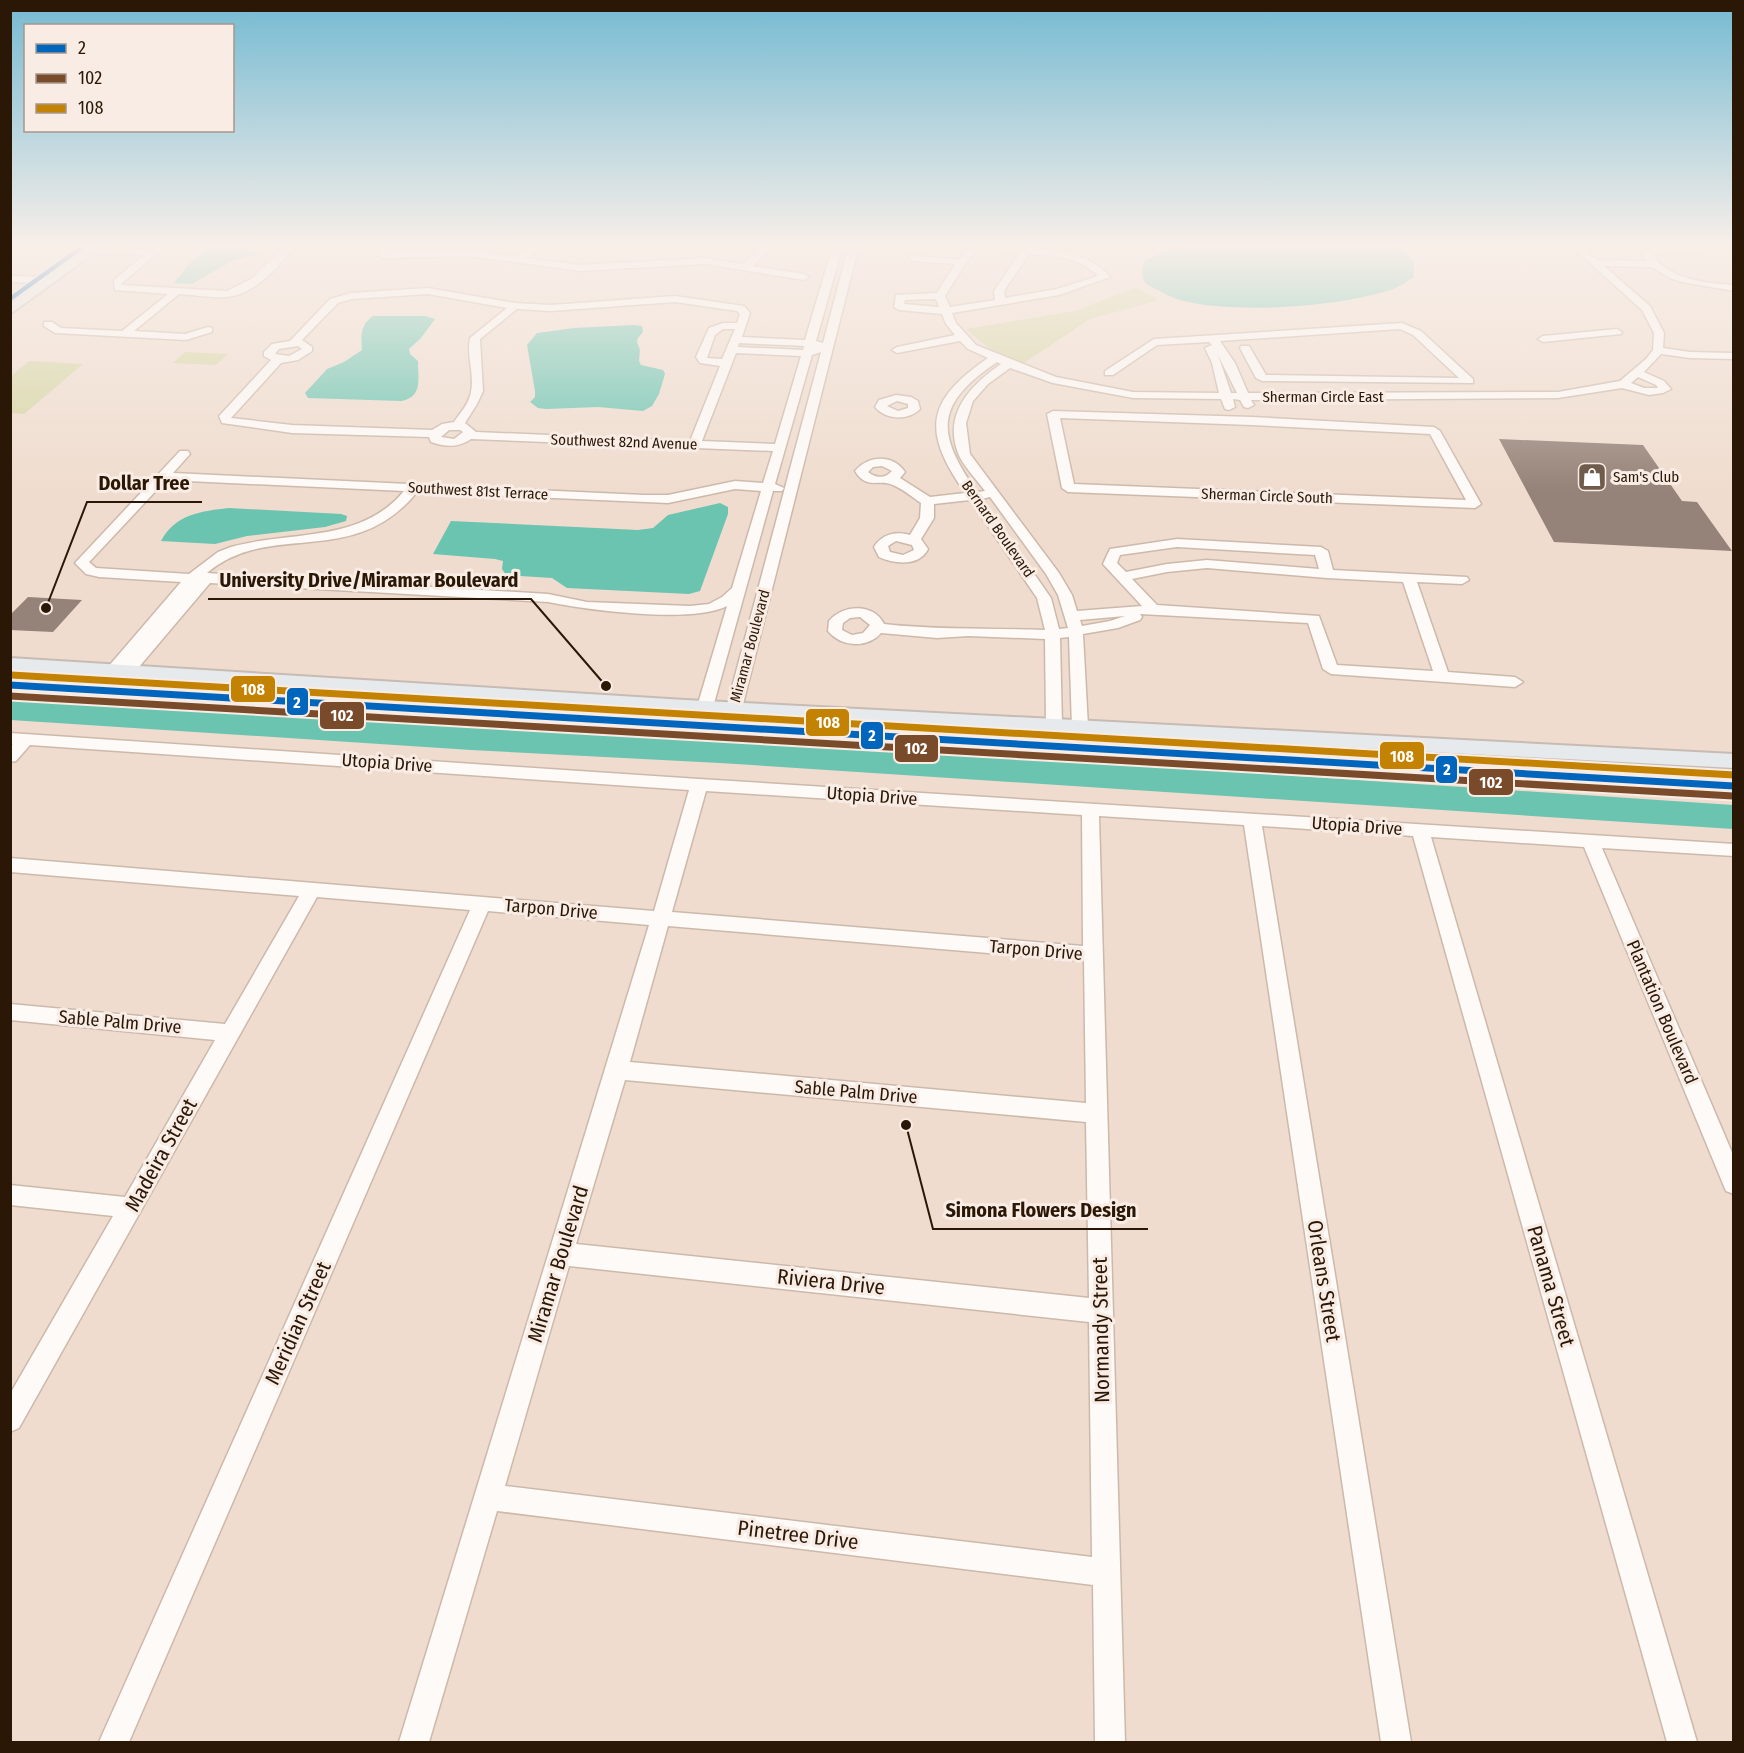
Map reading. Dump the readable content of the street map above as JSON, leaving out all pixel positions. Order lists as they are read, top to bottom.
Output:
{
  "streets": {
    "street": [
      "Sherman Circle East",
      "Southwest 82nd Avenue",
      "Southwest 81st Terrace",
      "Sherman Circle South",
      "Bernard Boulevard",
      "Miramar Boulevard",
      "Utopia Drive",
      "Tarpon Drive",
      "Plantation Boulevard",
      "Sable Palm Drive",
      "Madeira Street",
      "Orleans Street",
      "Riviera Drive",
      "Panama Street",
      "Meridian Street",
      "Normandy Street",
      "Pinetree Drive"
    ]
  },
  "crossings": [
    ["Southwest 82nd Avenue", "Miramar Boulevard"],
    ["Southwest 81st Terrace", "Miramar Boulevard"],
    ["Miramar Boulevard", "Utopia Drive"],
    ["Miramar Boulevard", "Tarpon Drive"],
    ["Miramar Boulevard", "Sable Palm Drive"],
    ["Miramar Boulevard", "Riviera Drive"],
    ["Miramar Boulevard", "Pinetree Drive"],
    ["Utopia Drive", "Plantation Boulevard"],
    ["Utopia Drive", "Orleans Street"],
    ["Utopia Drive", "Panama Street"],
    ["Utopia Drive", "Normandy Street"],
    ["Tarpon Drive", "Madeira Street"],
    ["Tarpon Drive", "Meridian Street"],
    ["Tarpon Drive", "Normandy Street"],
    ["Sable Palm Drive", "Madeira Street"],
    ["Sable Palm Drive", "Normandy Street"],
    ["Riviera Drive", "Normandy Street"],
    ["Normandy Street", "Pinetree Drive"]
  ],
  "places": {
    "shop": ["Sam's Club"],
    "other": ["Dollar Tree", "University Drive/Miramar Boulevard", "Simona Flowers Design"]
  },
  "lines": ["transit line 108", "transit line 2", "transit line 102"],
  "legend": ["2", "102", "108"]
}
